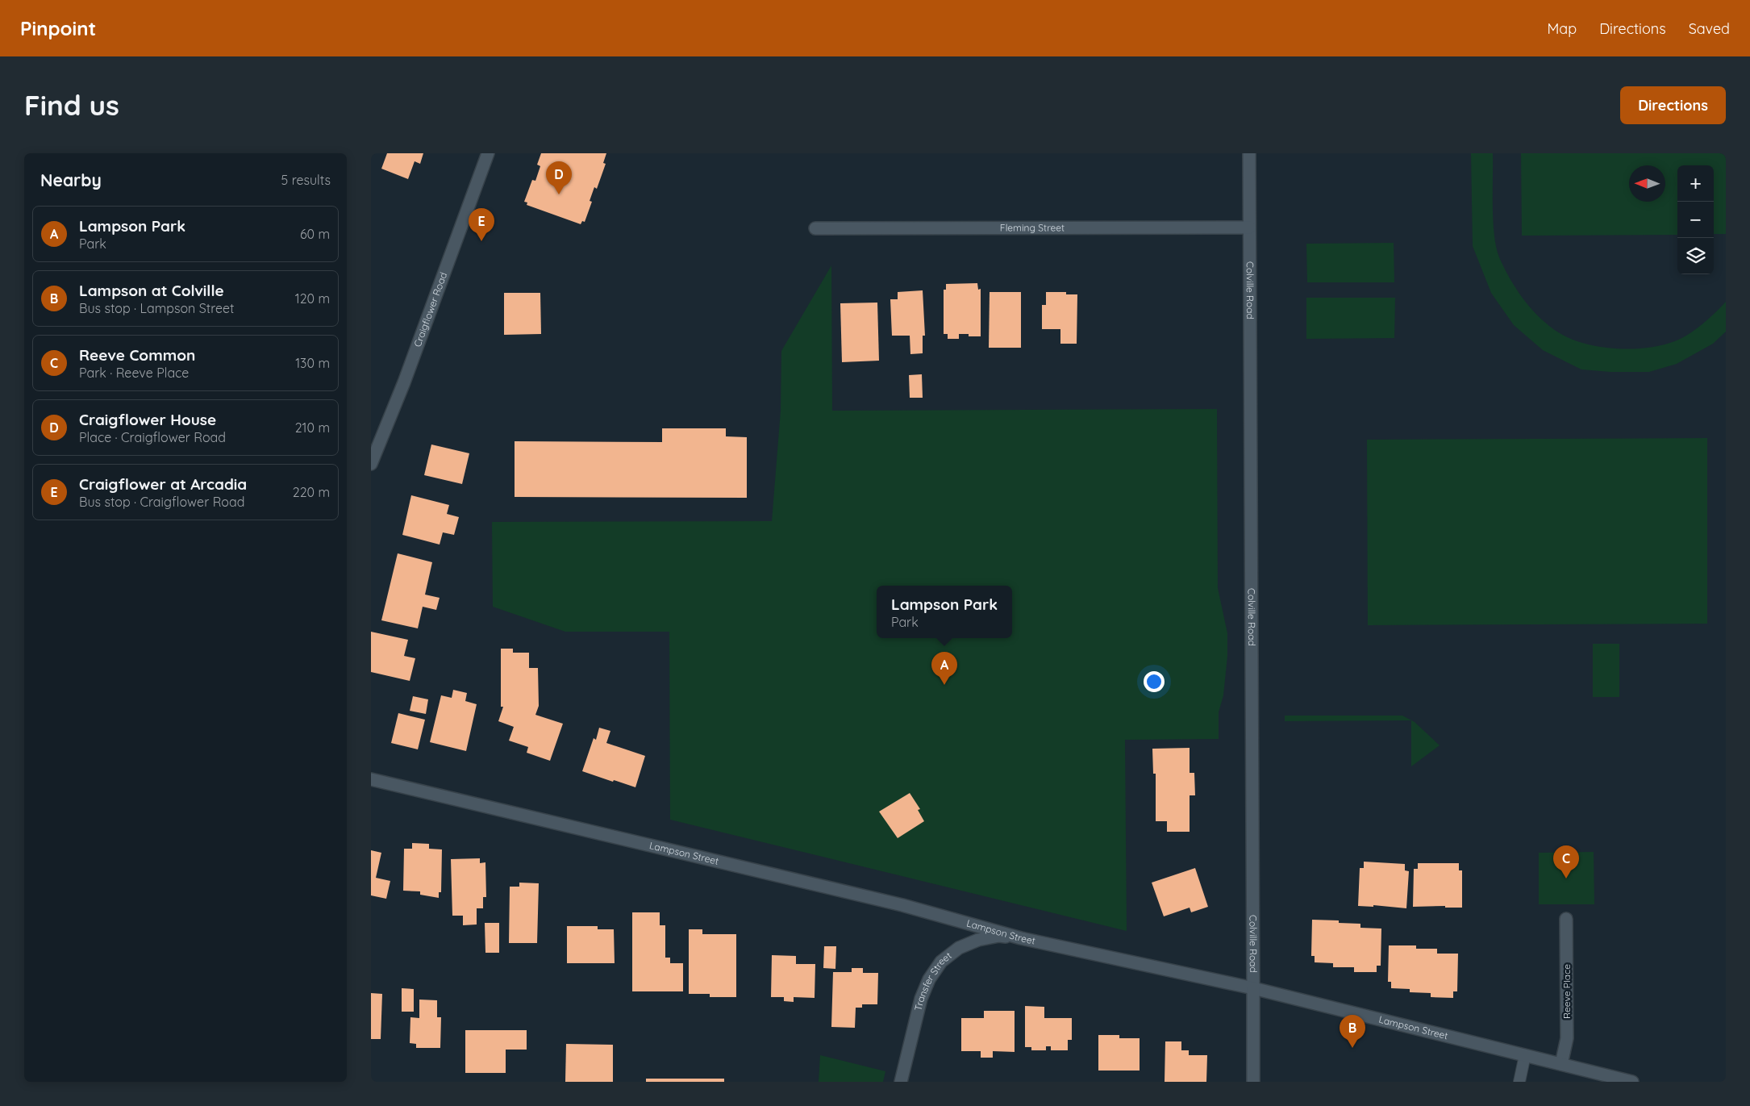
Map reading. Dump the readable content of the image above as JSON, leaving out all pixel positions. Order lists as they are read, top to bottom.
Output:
{
  "streets": {
    "street": [
      "Fleming Street",
      "Colville Road",
      "Craigflower Road",
      "Lampson Street",
      "Transfer Street",
      "Reeve Place"
    ]
  },
  "crossings": [
    ["Fleming Street", "Colville Road"],
    ["Colville Road", "Lampson Street"],
    ["Lampson Street", "Transfer Street"],
    ["Lampson Street", "Reeve Place"]
  ],
  "north": "left",
  "page": {
    "header": "Pinpoint",
    "nav": ["Map", "Directions", "Saved"],
    "buttons": "Directions",
    "title": "Find us",
    "heading": ["Nearby", "5 results"],
    "pins": [
      "D",
      "E",
      "A",
      "C",
      "B"
    ],
    "map_buttons": ["+", "−"],
    "list": [
      {
        "mark": "A",
        "name": "Lampson Park",
        "note": "Park",
        "value": "60 m"
      },
      {
        "mark": "B",
        "name": "Lampson at Colville",
        "note": "Bus stop · Lampson Street",
        "value": "120 m"
      },
      {
        "mark": "C",
        "name": "Reeve Common",
        "note": "Park · Reeve Place",
        "value": "130 m"
      },
      {
        "mark": "D",
        "name": "Craigflower House",
        "note": "Place · Craigflower Road",
        "value": "210 m"
      },
      {
        "mark": "E",
        "name": "Craigflower at Arcadia",
        "note": "Bus stop · Craigflower Road",
        "value": "220 m"
      }
    ],
    "popup": ["Lampson Park", "Park"]
  }
}
